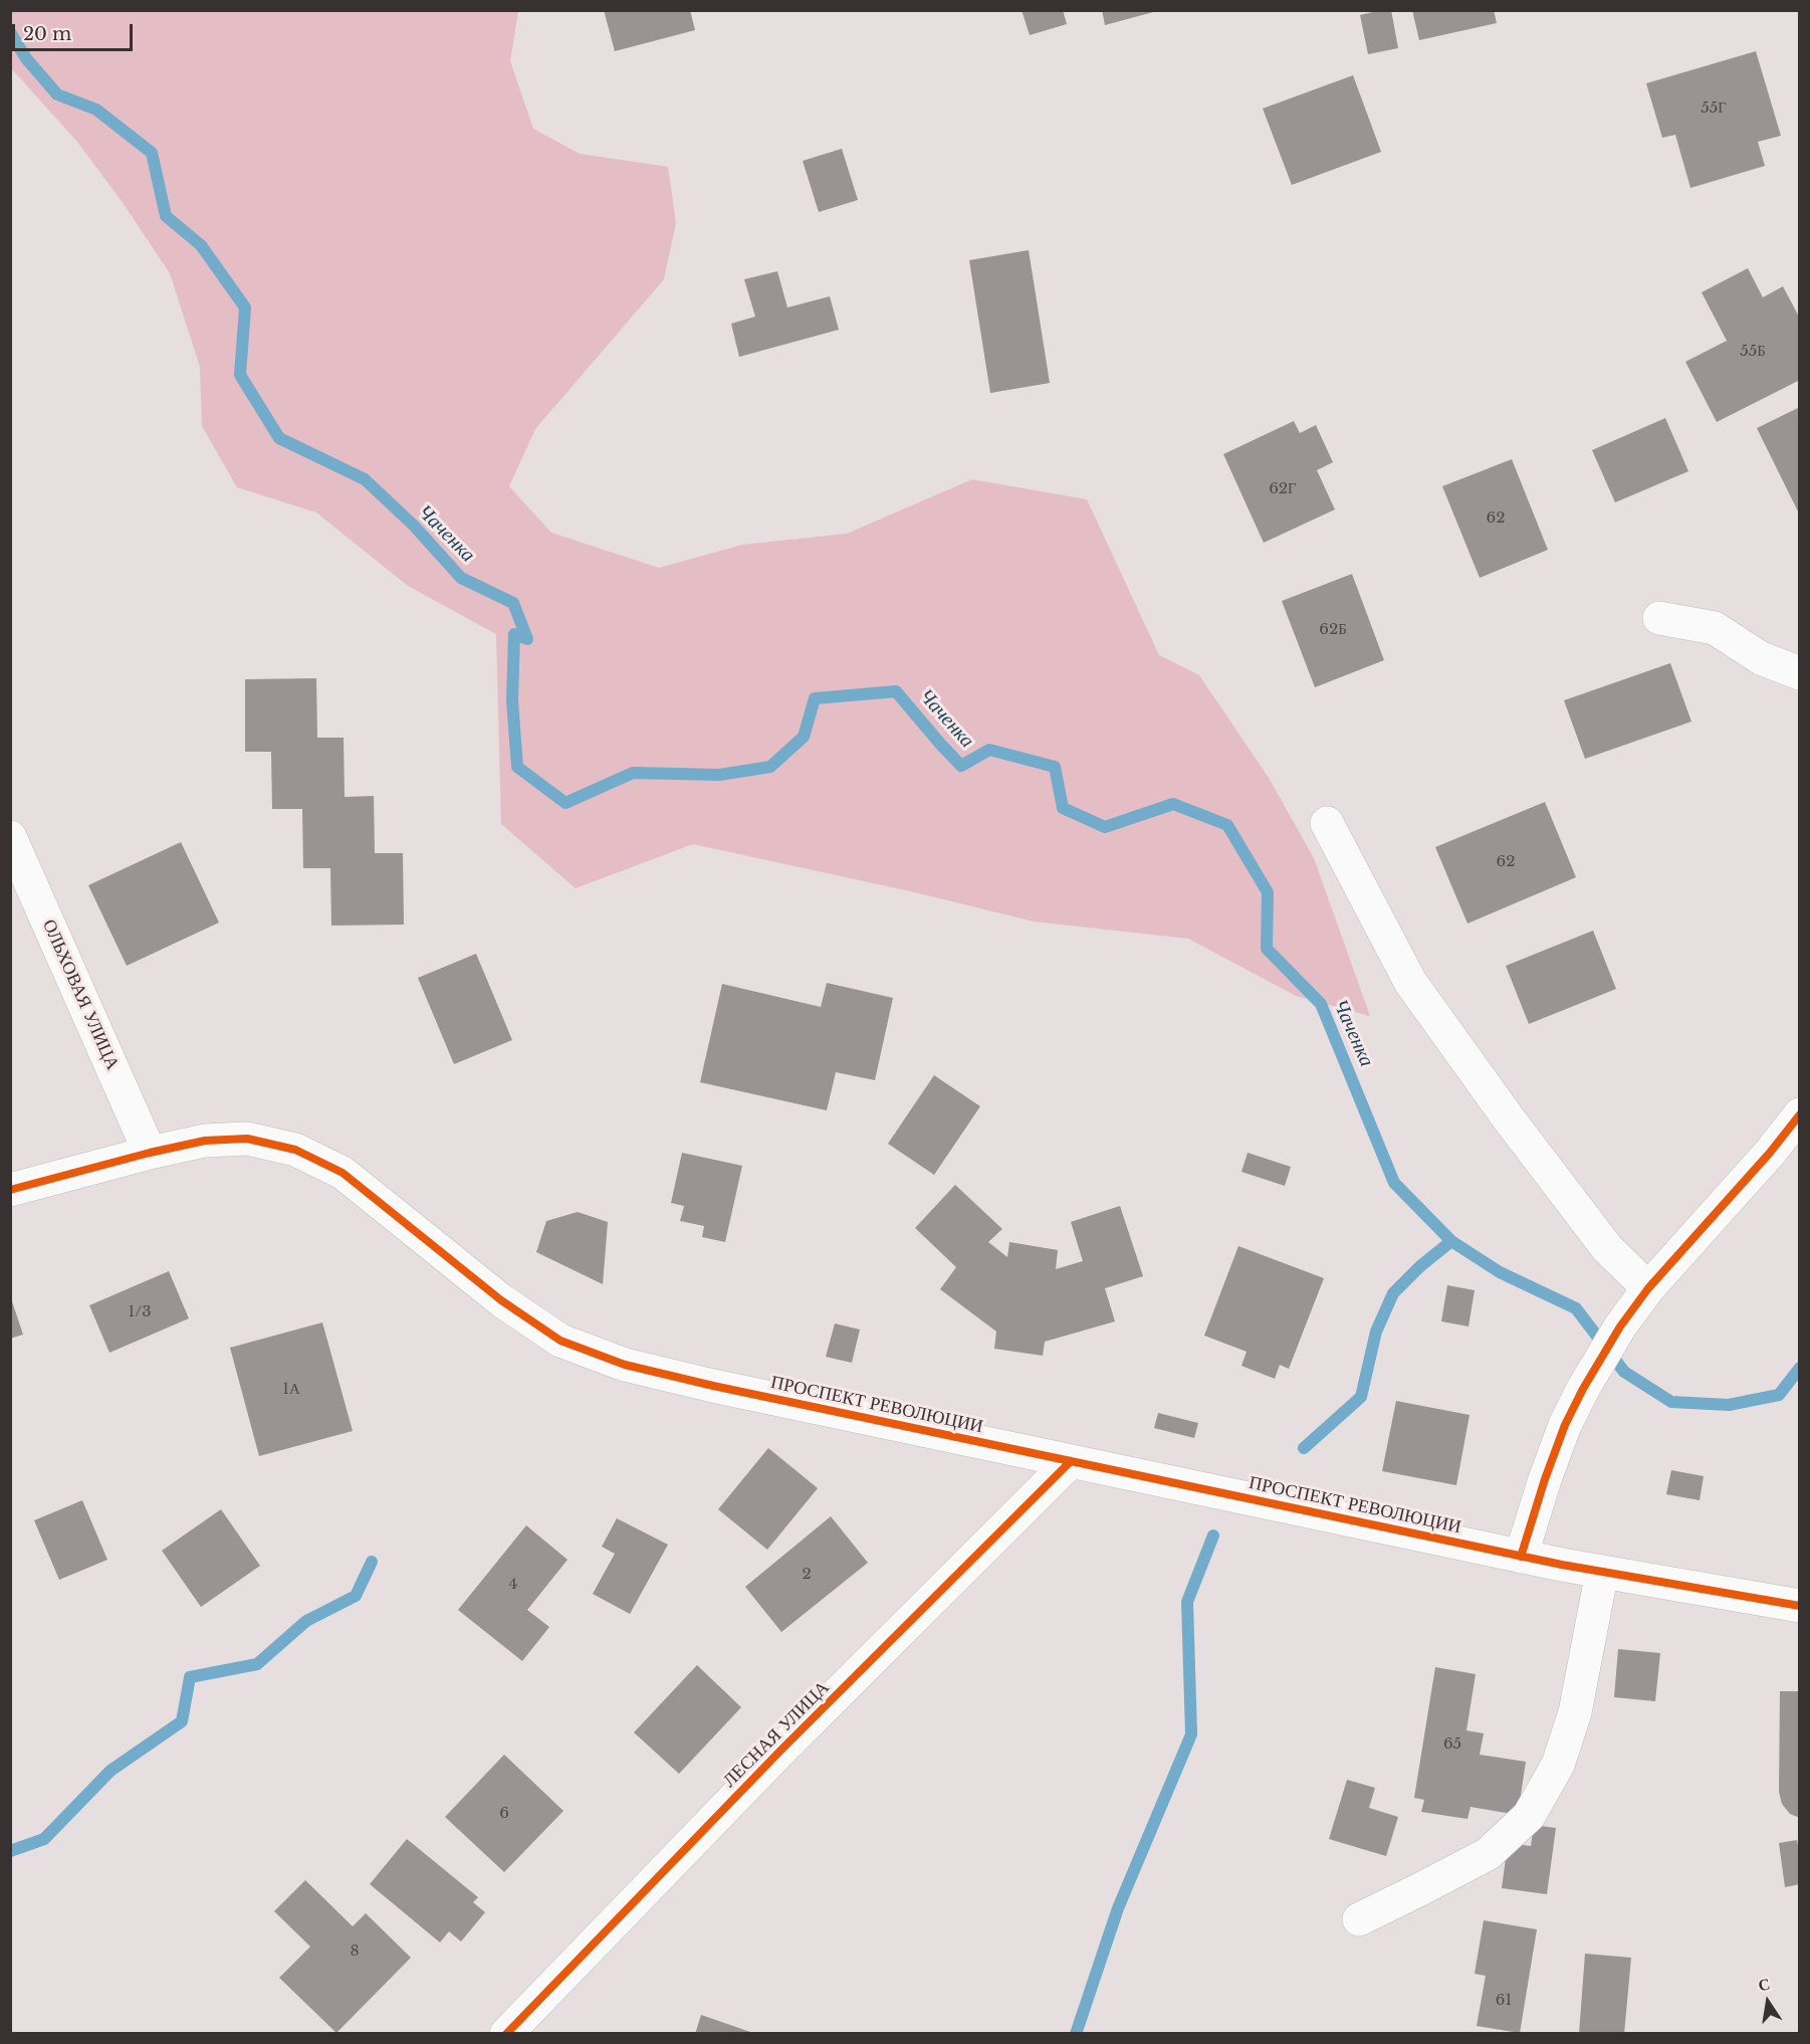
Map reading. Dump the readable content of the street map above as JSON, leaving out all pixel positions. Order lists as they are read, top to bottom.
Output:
{
  "streets": {
    "street": ["ОЛЬХОВАЯ УЛИЦА", "ПРОСПЕКТ РЕВОЛЮЦИИ", "ЛЕСНАЯ УЛИЦА"]
  },
  "crossings": [
    ["ОЛЬХОВАЯ УЛИЦА", "ПРОСПЕКТ РЕВОЛЮЦИИ"],
    ["ПРОСПЕКТ РЕВОЛЮЦИИ", "ЛЕСНАЯ УЛИЦА"]
  ],
  "water": ["Чаченка"],
  "house_numbers": [
    "55Г",
    "55Б",
    "62Г",
    "62",
    "62Б",
    "62",
    "1/3",
    "1А",
    "2",
    "4",
    "65",
    "6",
    "8",
    "61"
  ],
  "scale_bar": "20 m",
  "north": "top"
}
